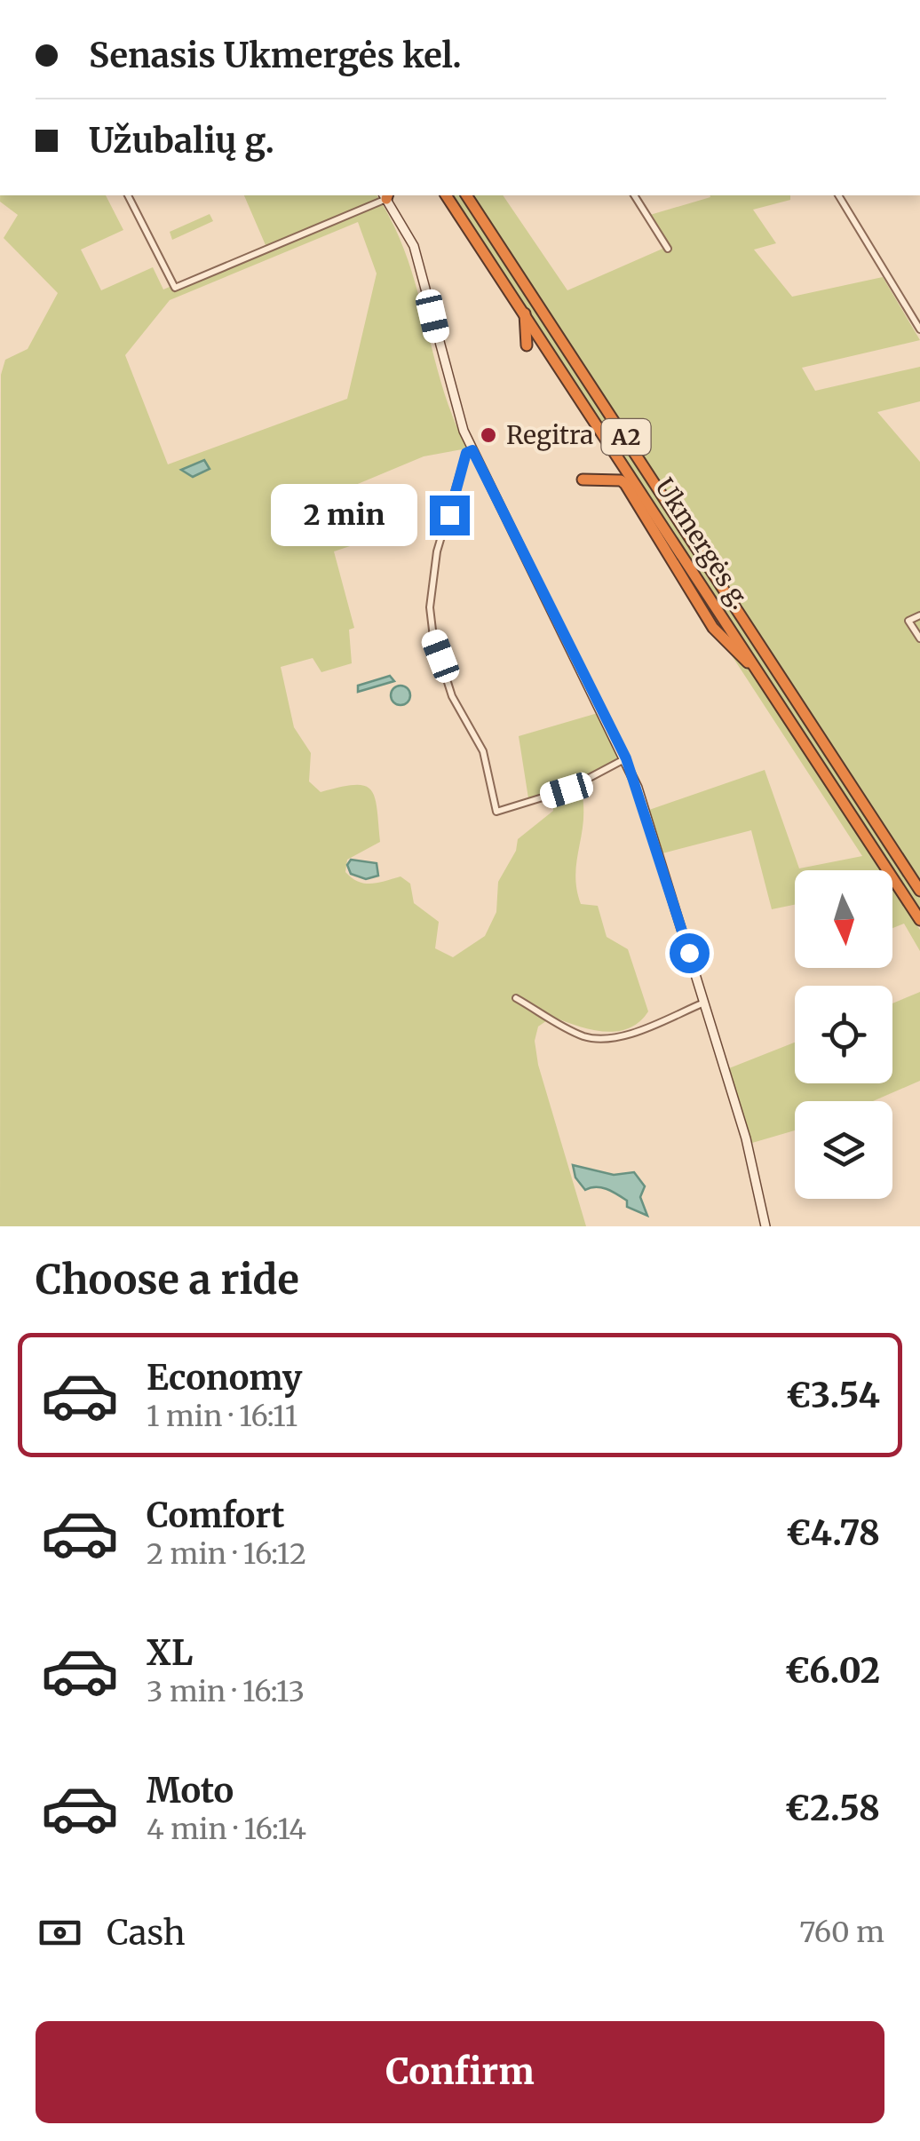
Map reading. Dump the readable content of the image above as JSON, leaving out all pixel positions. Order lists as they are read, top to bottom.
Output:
{
  "streets": {
    "highway": ["A2", "Ukmergės g."]
  },
  "places": ["Regitra"],
  "north": "bottom",
  "page": {
    "banner": ["Senasis Ukmergės kel.", "Užubalių g."],
    "bubble": "2 min",
    "heading": "Choose a ride",
    "list": [
      {
        "name": "Economy",
        "note": "1 min · 16:11",
        "value": "€3.54"
      },
      {
        "name": "Comfort",
        "note": "2 min · 16:12",
        "value": "€4.78"
      },
      {
        "name": "XL",
        "note": "3 min · 16:13",
        "value": "€6.02"
      },
      {
        "name": "Moto",
        "note": "4 min · 16:14",
        "value": "€2.58"
      }
    ],
    "pay": ["Cash", "760 m"],
    "buttons": "Confirm"
  }
}
